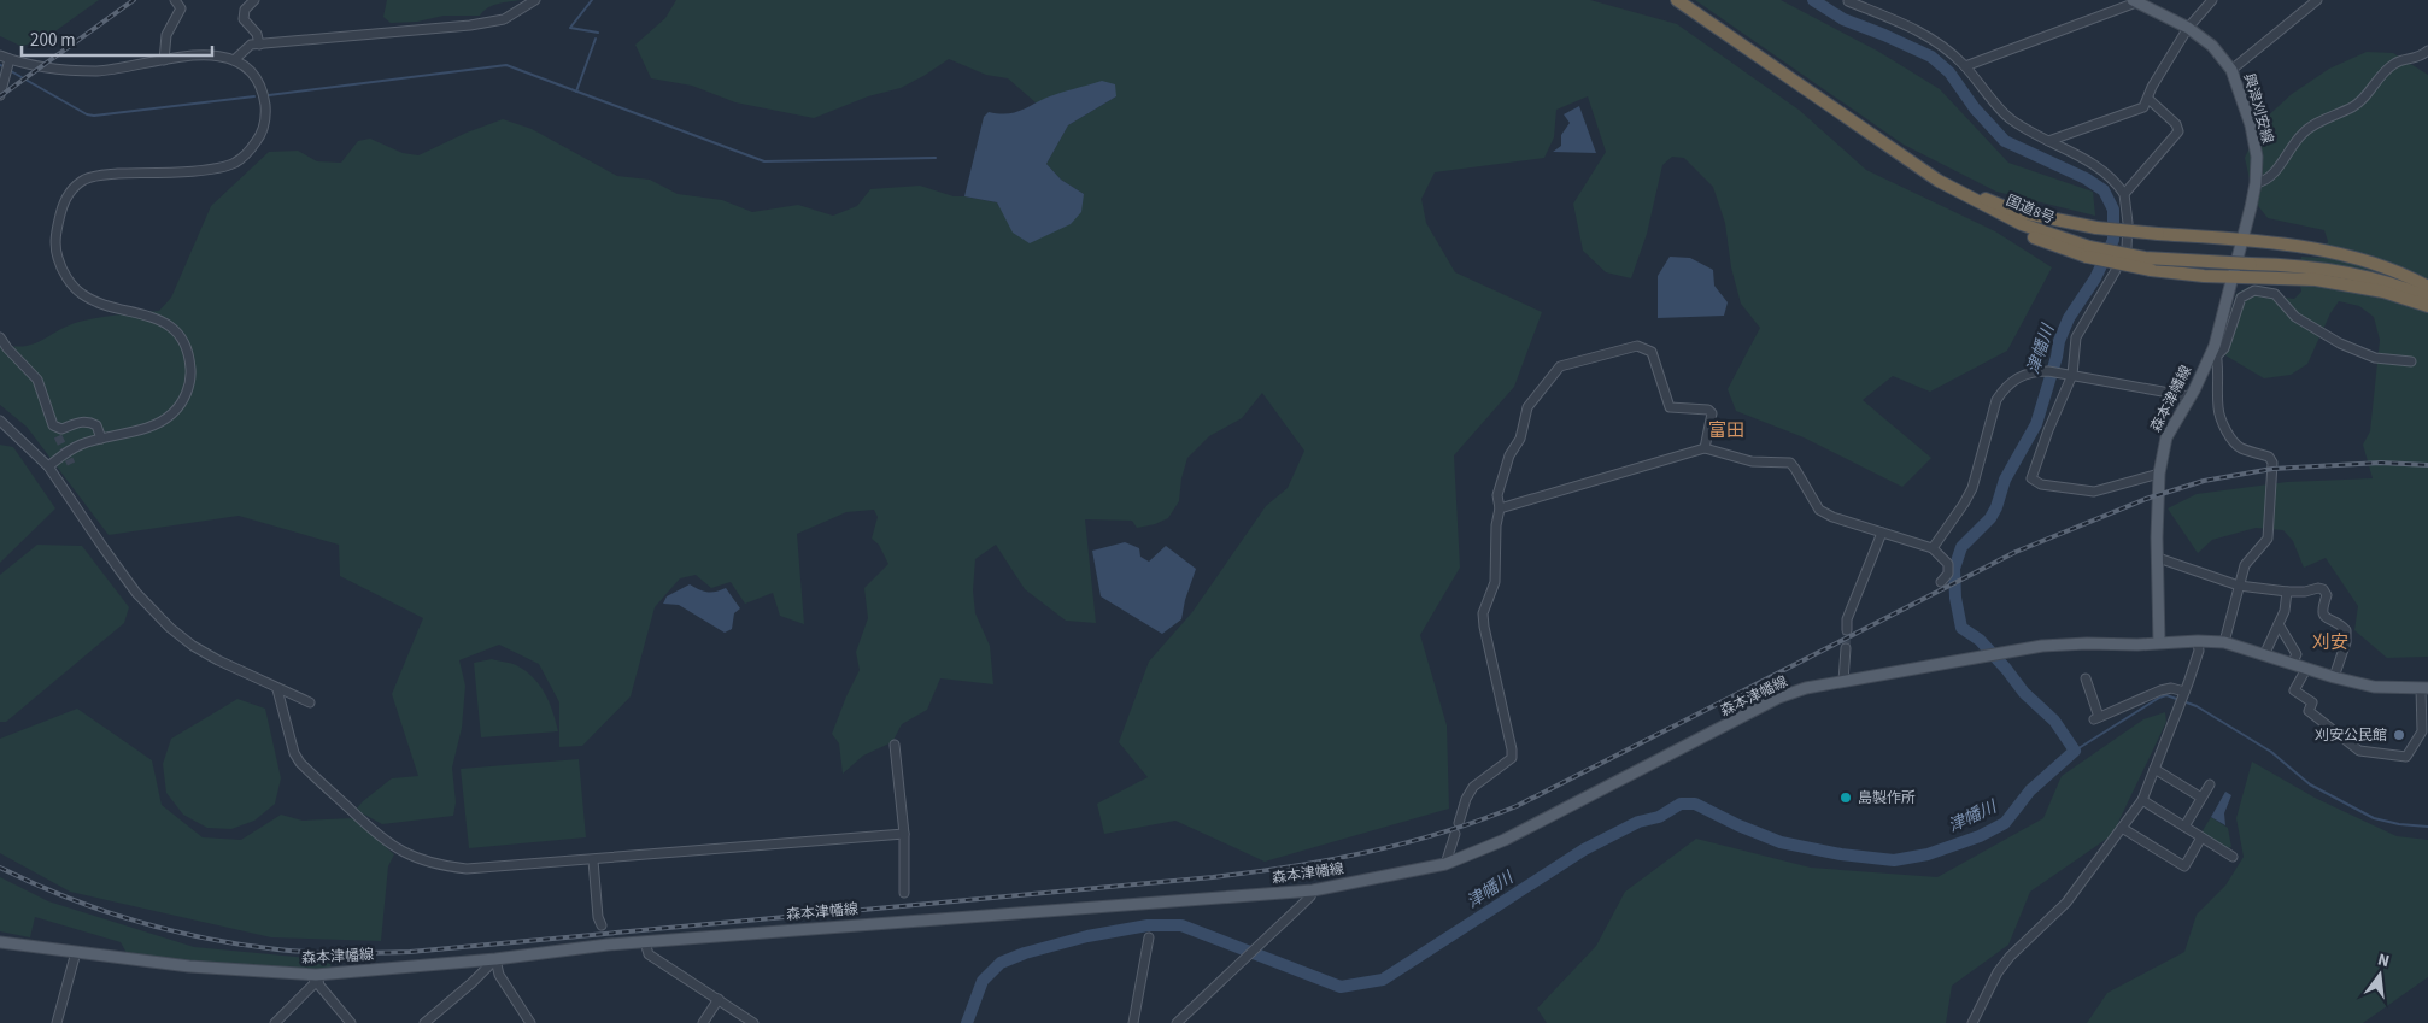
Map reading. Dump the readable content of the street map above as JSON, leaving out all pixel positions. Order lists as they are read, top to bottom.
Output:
{
  "streets": {
    "highway": ["国道8号"],
    "main road": ["興津刈安線", "森本津幡線"]
  },
  "crossings": [
    ["興津刈安線", "森本津幡線"]
  ],
  "districts": ["富田", "刈安"],
  "water": ["津幡川"],
  "places": ["刈安公民館", "島製作所"],
  "scale_bar": "200 m",
  "north": "top"
}
